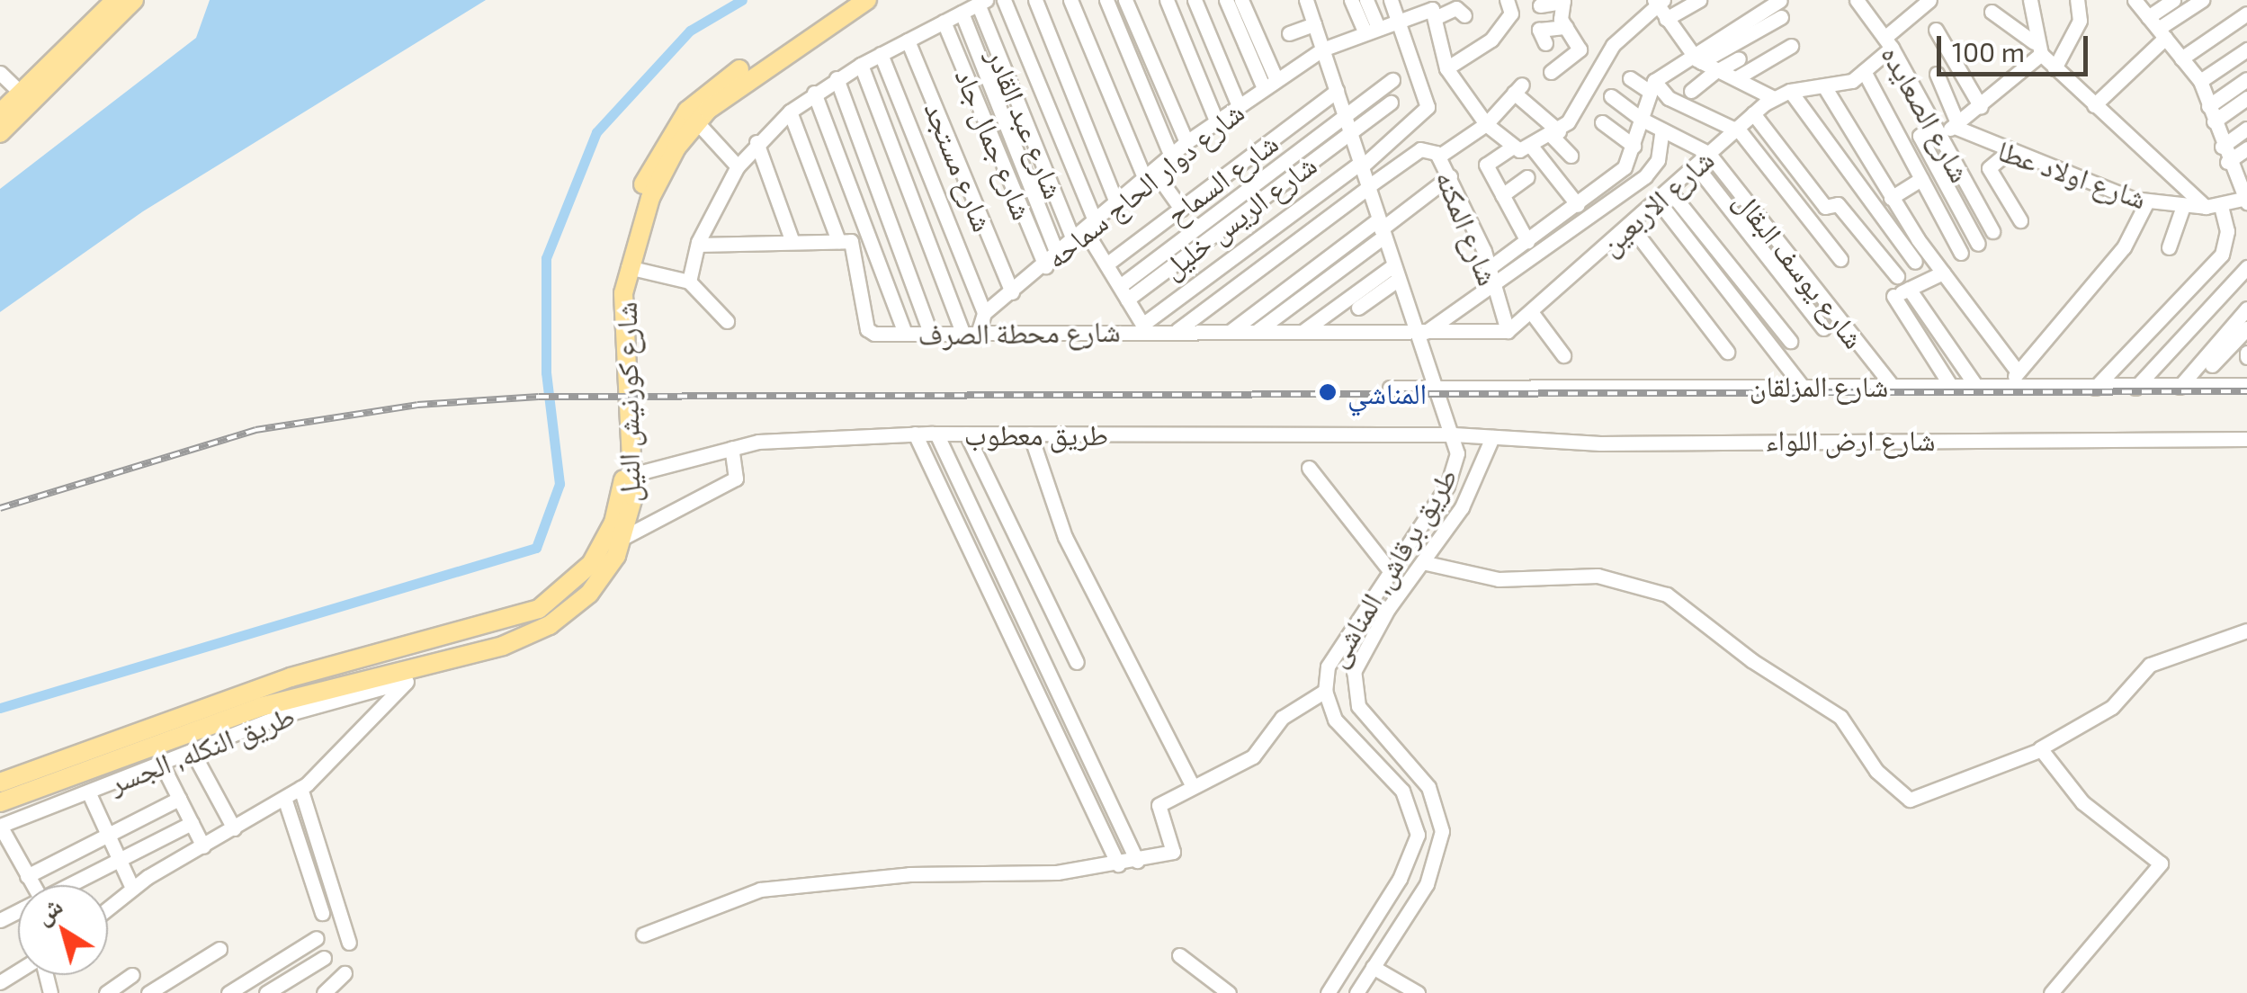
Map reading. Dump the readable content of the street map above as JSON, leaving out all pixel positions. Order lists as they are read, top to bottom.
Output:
{
  "streets": {
    "main road": ["شارع كورنيش النيل"],
    "street": [
      "شارع الصعايده",
      "شارع عبد القادر",
      "شارع جمال جاد",
      "شارع مستجد",
      "شارع اولاد عطا",
      "شارع السماح",
      "شارع دوار الحاج سماحه",
      "شارع الاربعين",
      "شارع الريس خليل",
      "شارع المكنه",
      "شارع يوسف البقال",
      "شارع محطة الصرف",
      "شارع المزلقان",
      "طريق معطوب",
      "شارع ارض اللواء",
      "طريق برقاش, المناشى",
      "طريق النكله, الجسر"
    ]
  },
  "crossings": [
    ["شارع الصعايده", "شارع الاربعين"],
    ["شارع عبد القادر", "شارع دوار الحاج سماحه"],
    ["شارع جمال جاد", "شارع دوار الحاج سماحه"],
    ["شارع مستجد", "شارع دوار الحاج سماحه"],
    ["شارع السماح", "طريق برقاش, المناشى"],
    ["شارع دوار الحاج سماحه", "طريق برقاش, المناشى"],
    ["شارع الاربعين", "شارع المكنه"],
    ["شارع الاربعين", "شارع يوسف البقال"],
    ["شارع الريس خليل", "طريق برقاش, المناشى"],
    ["شارع المكنه", "طريق برقاش, المناشى"],
    ["شارع يوسف البقال", "شارع المزلقان"],
    ["شارع محطة الصرف", "طريق برقاش, المناشى"],
    ["شارع المزلقان", "طريق برقاش, المناشى"],
    ["شارع كورنيش النيل", "طريق معطوب"],
    ["طريق معطوب", "شارع ارض اللواء"],
    ["طريق معطوب", "طريق برقاش, المناشى"],
    ["شارع ارض اللواء", "طريق برقاش, المناشى"]
  ],
  "places": ["المناشي"],
  "scale_bar": "100 m",
  "north": "top left"
}
